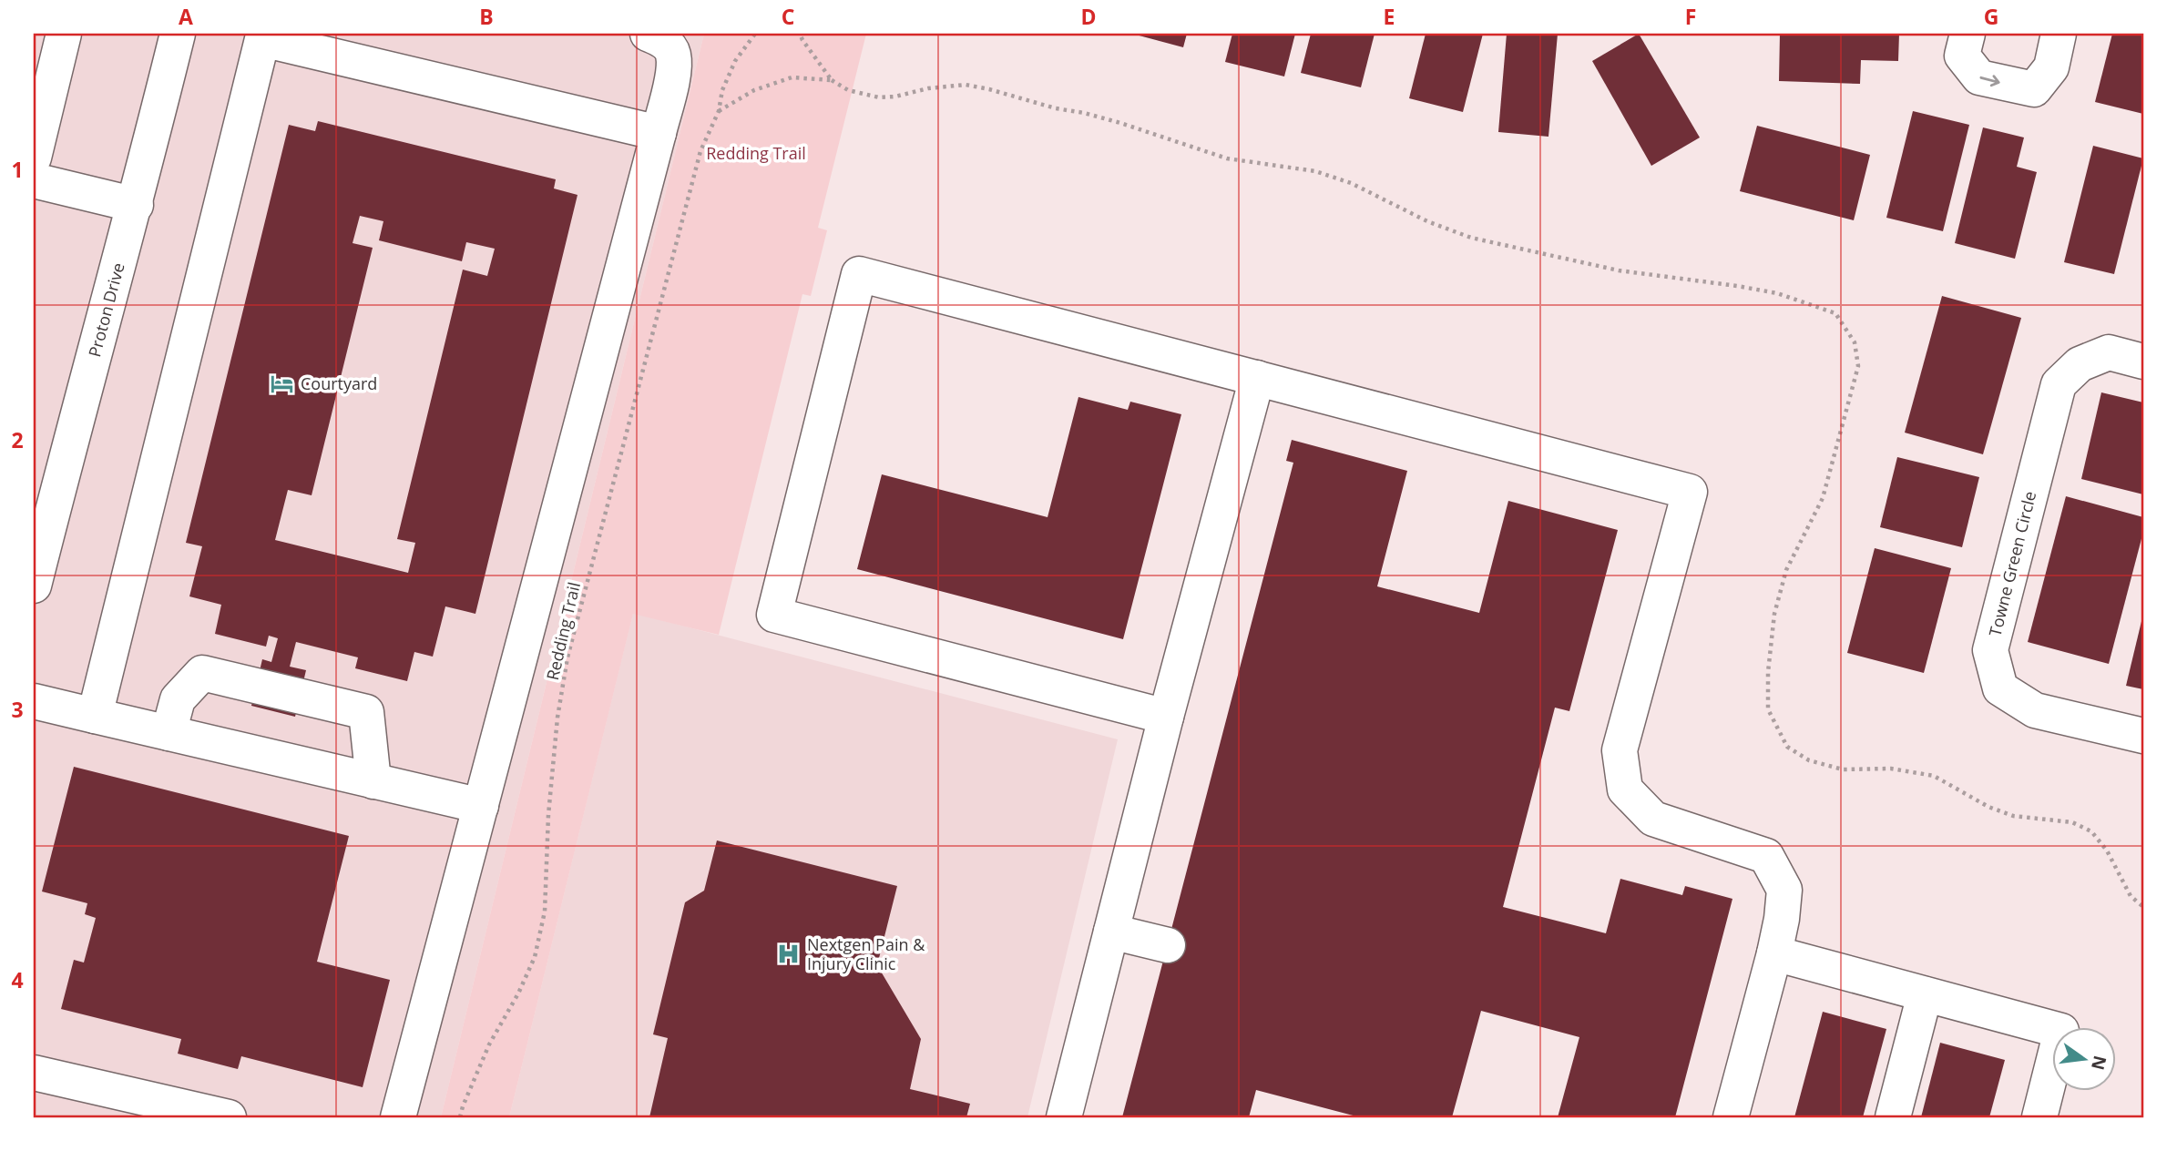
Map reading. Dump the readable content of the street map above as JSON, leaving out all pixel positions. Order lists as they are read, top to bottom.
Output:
{
  "streets": {
    "street": ["Proton Drive", "Towne Green Circle"],
    "path": ["Redding Trail"]
  },
  "parks": ["Redding Trail"],
  "places": {
    "hotel": ["Courtyard"],
    "hospital": ["Nextgen Pain & Injury Clinic"]
  },
  "north": "right",
  "grid": {
    "columns": [
      "A",
      "B",
      "C",
      "D",
      "E",
      "F",
      "G"
    ],
    "rows": [
      "1",
      "2",
      "3",
      "4"
    ]
  }
}
